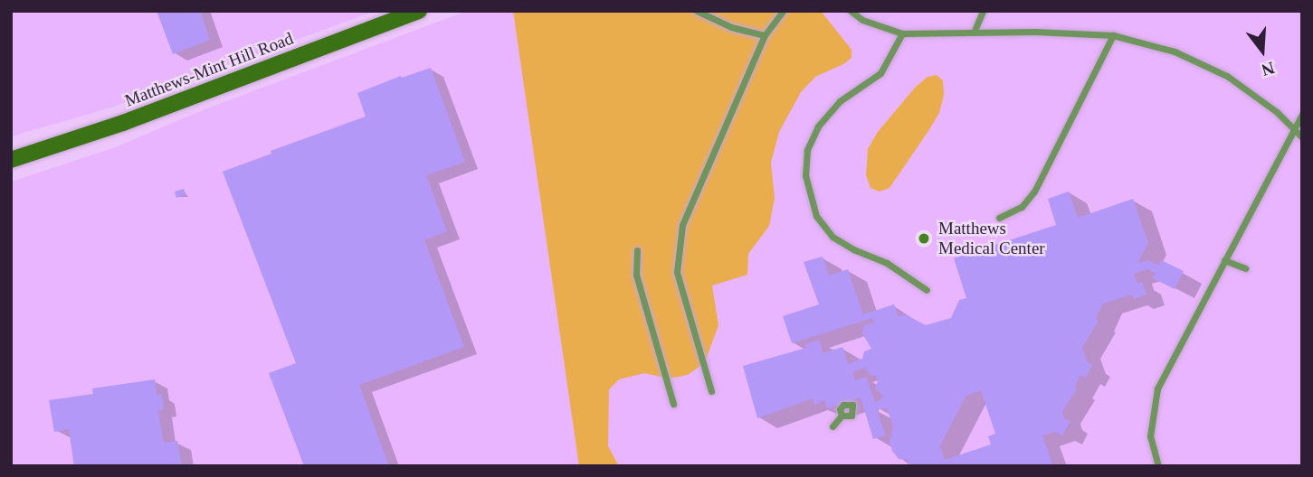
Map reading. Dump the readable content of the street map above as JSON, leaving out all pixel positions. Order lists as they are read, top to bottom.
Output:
{
  "streets": {
    "main road": ["Matthews-Mint Hill Road"]
  },
  "places": ["Matthews Medical Center"],
  "north": "bottom"
}
